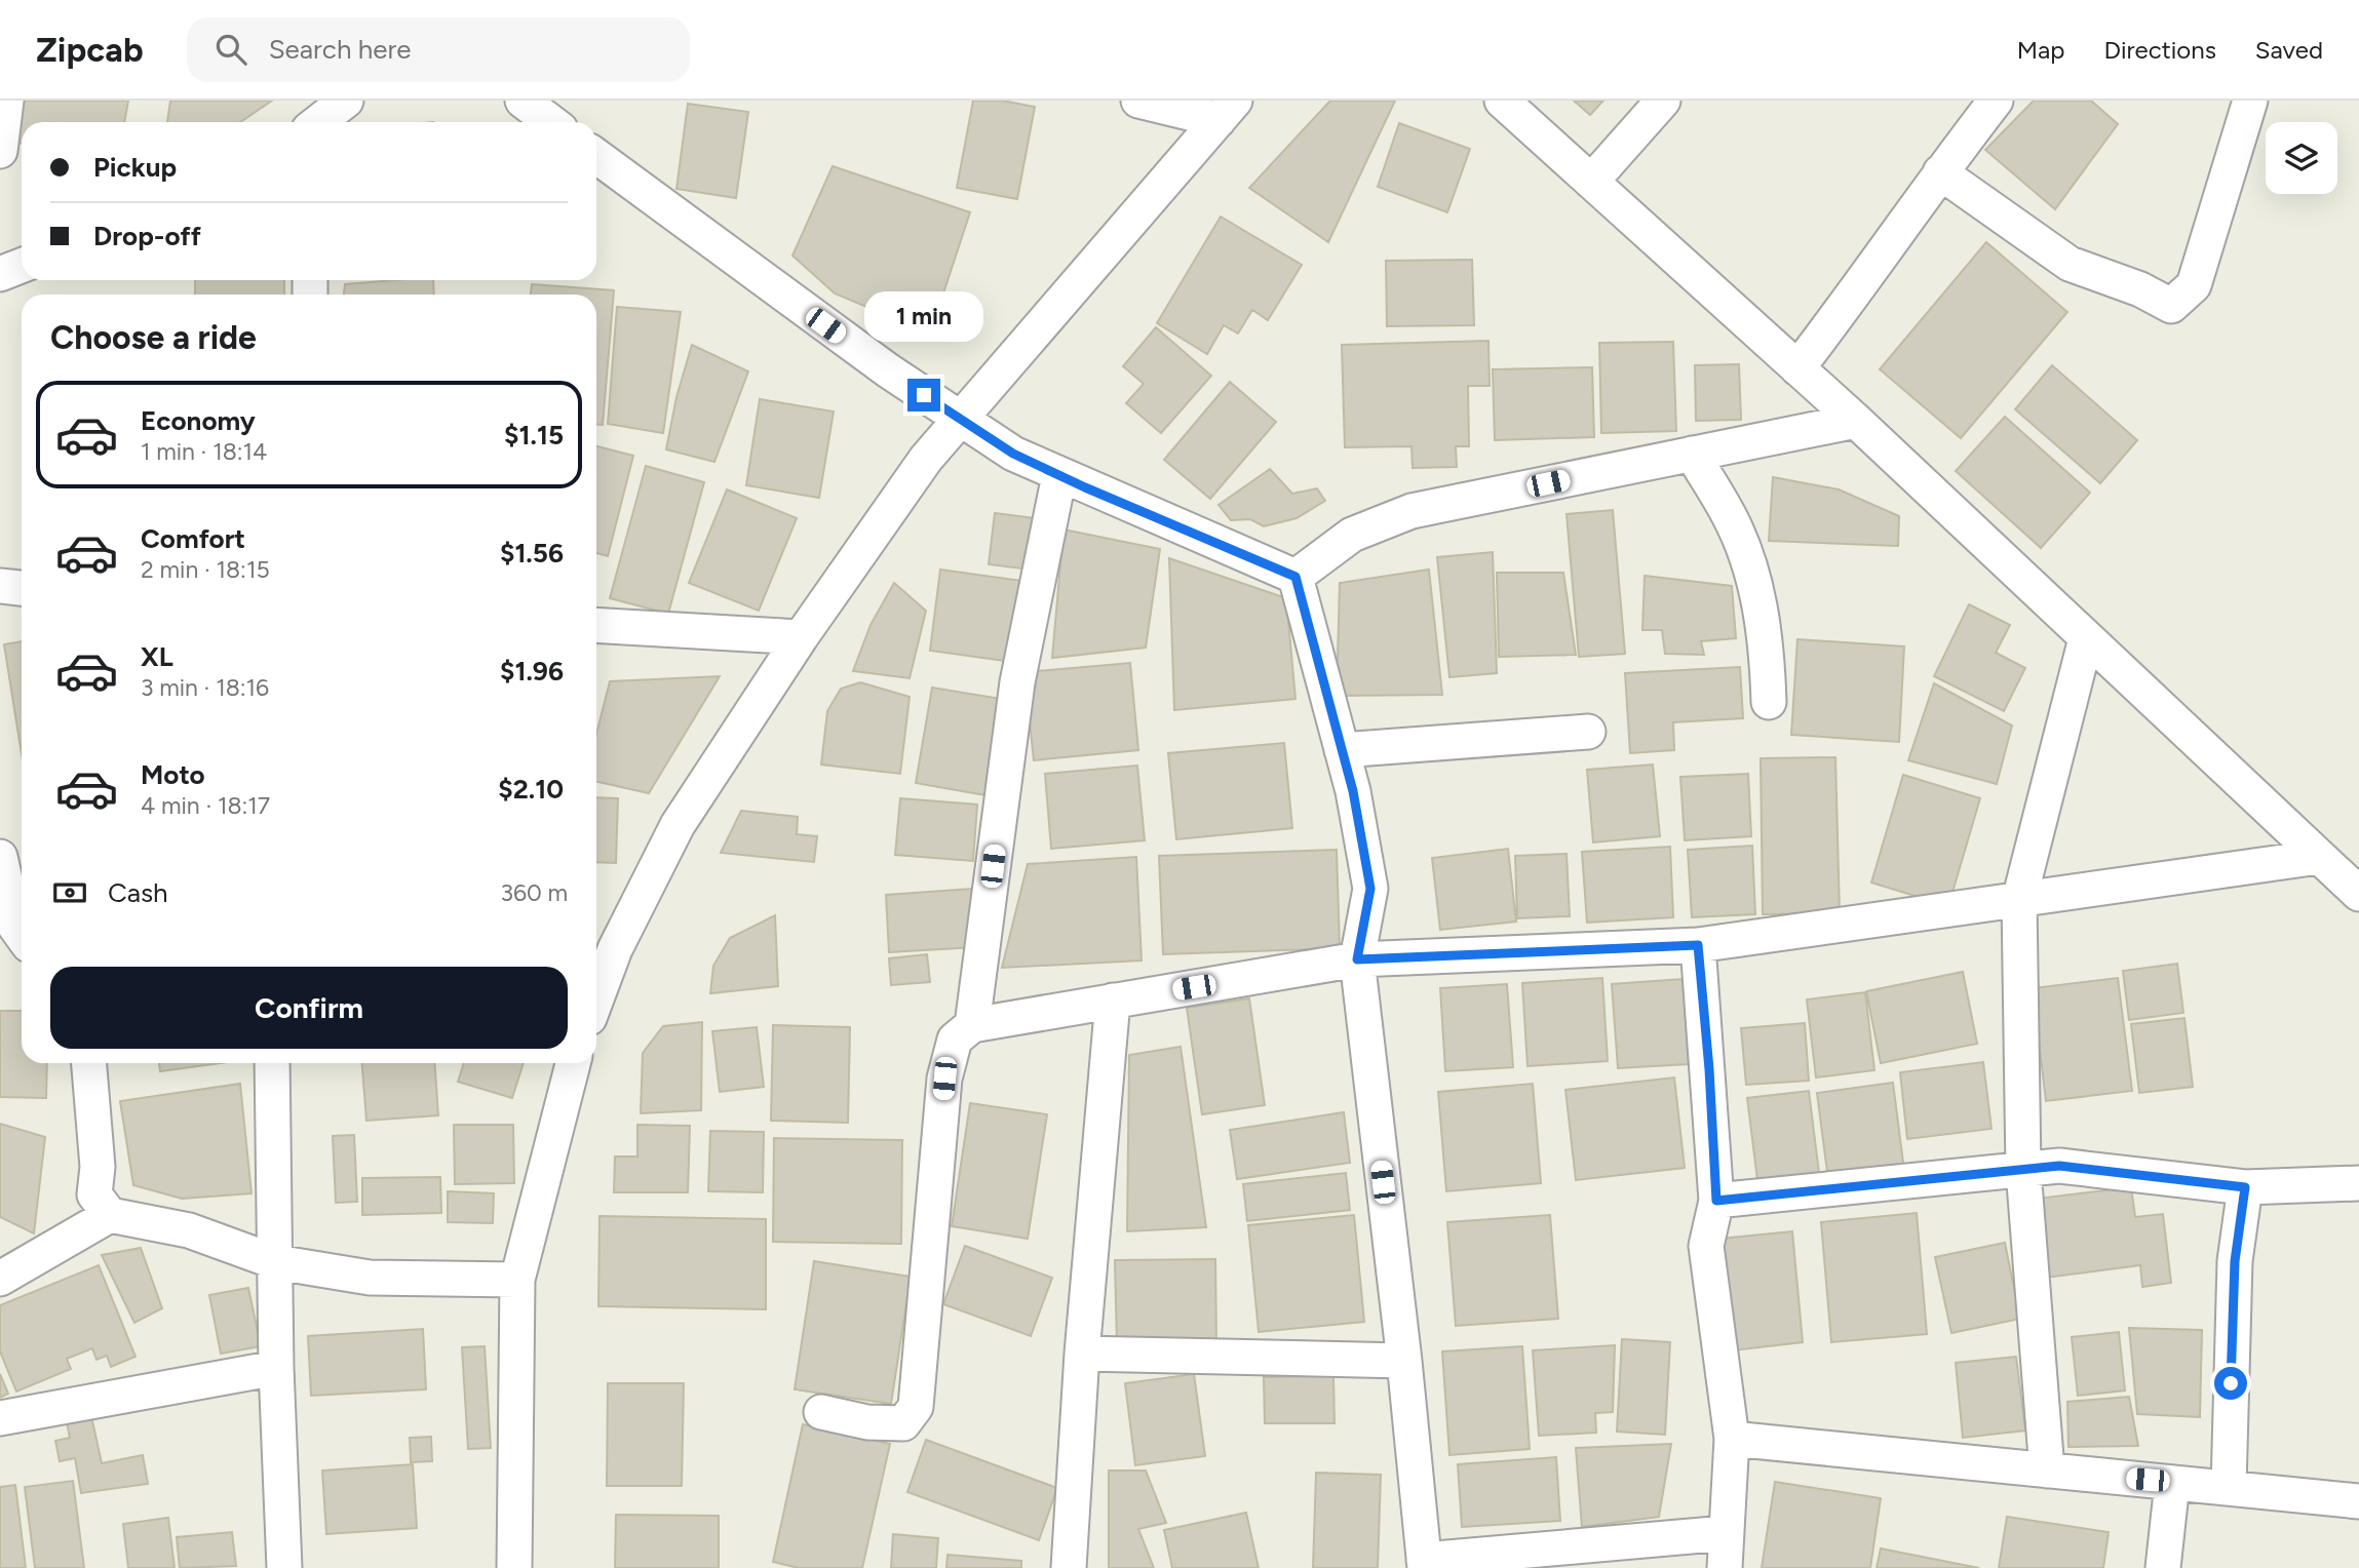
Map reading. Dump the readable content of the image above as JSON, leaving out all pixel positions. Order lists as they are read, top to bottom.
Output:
{
  "page": {
    "header": "Zipcab",
    "search": "Search here",
    "nav": ["Map", "Directions", "Saved"],
    "banner": ["Pickup", "Drop-off"],
    "bubble": "1 min",
    "heading": "Choose a ride",
    "list": [
      {
        "name": "Economy",
        "note": "1 min · 18:14",
        "value": "$1.15"
      },
      {
        "name": "Comfort",
        "note": "2 min · 18:15",
        "value": "$1.56"
      },
      {
        "name": "XL",
        "note": "3 min · 18:16",
        "value": "$1.96"
      },
      {
        "name": "Moto",
        "note": "4 min · 18:17",
        "value": "$2.10"
      }
    ],
    "pay": ["Cash", "360 m"],
    "buttons": "Confirm"
  }
}
